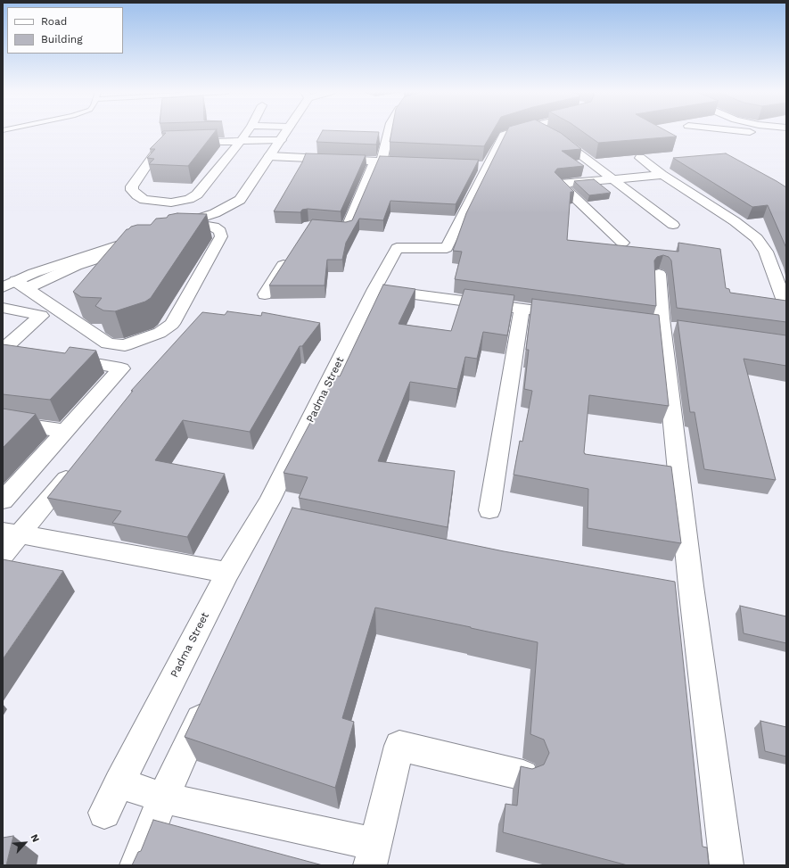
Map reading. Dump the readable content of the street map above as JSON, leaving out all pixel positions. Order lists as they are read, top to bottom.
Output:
{
  "streets": {
    "street": ["Padma Street"]
  },
  "legend": ["Road", "Building"],
  "north": "top right"
}
